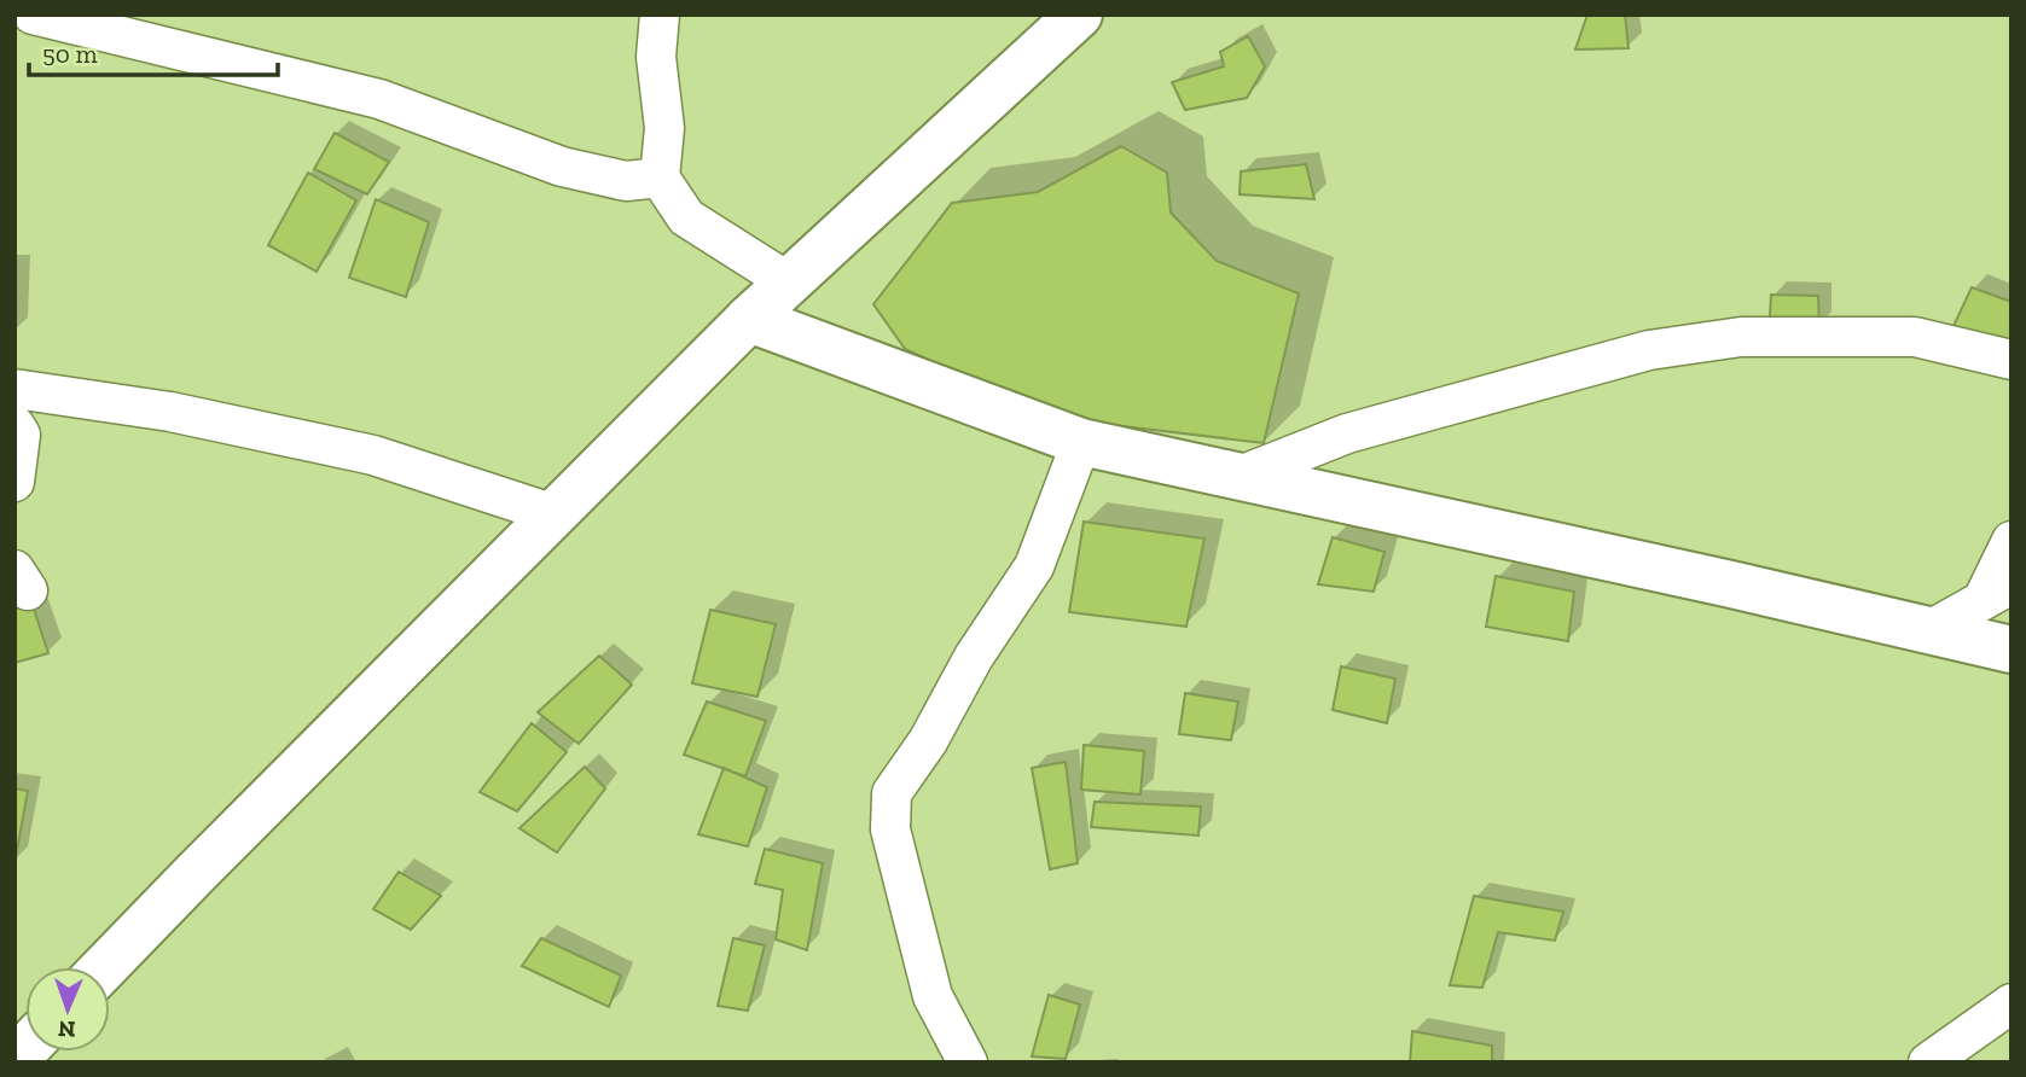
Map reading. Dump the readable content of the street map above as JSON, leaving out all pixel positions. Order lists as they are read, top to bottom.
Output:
{
  "scale_bar": "50 m",
  "north": "bottom"
}
